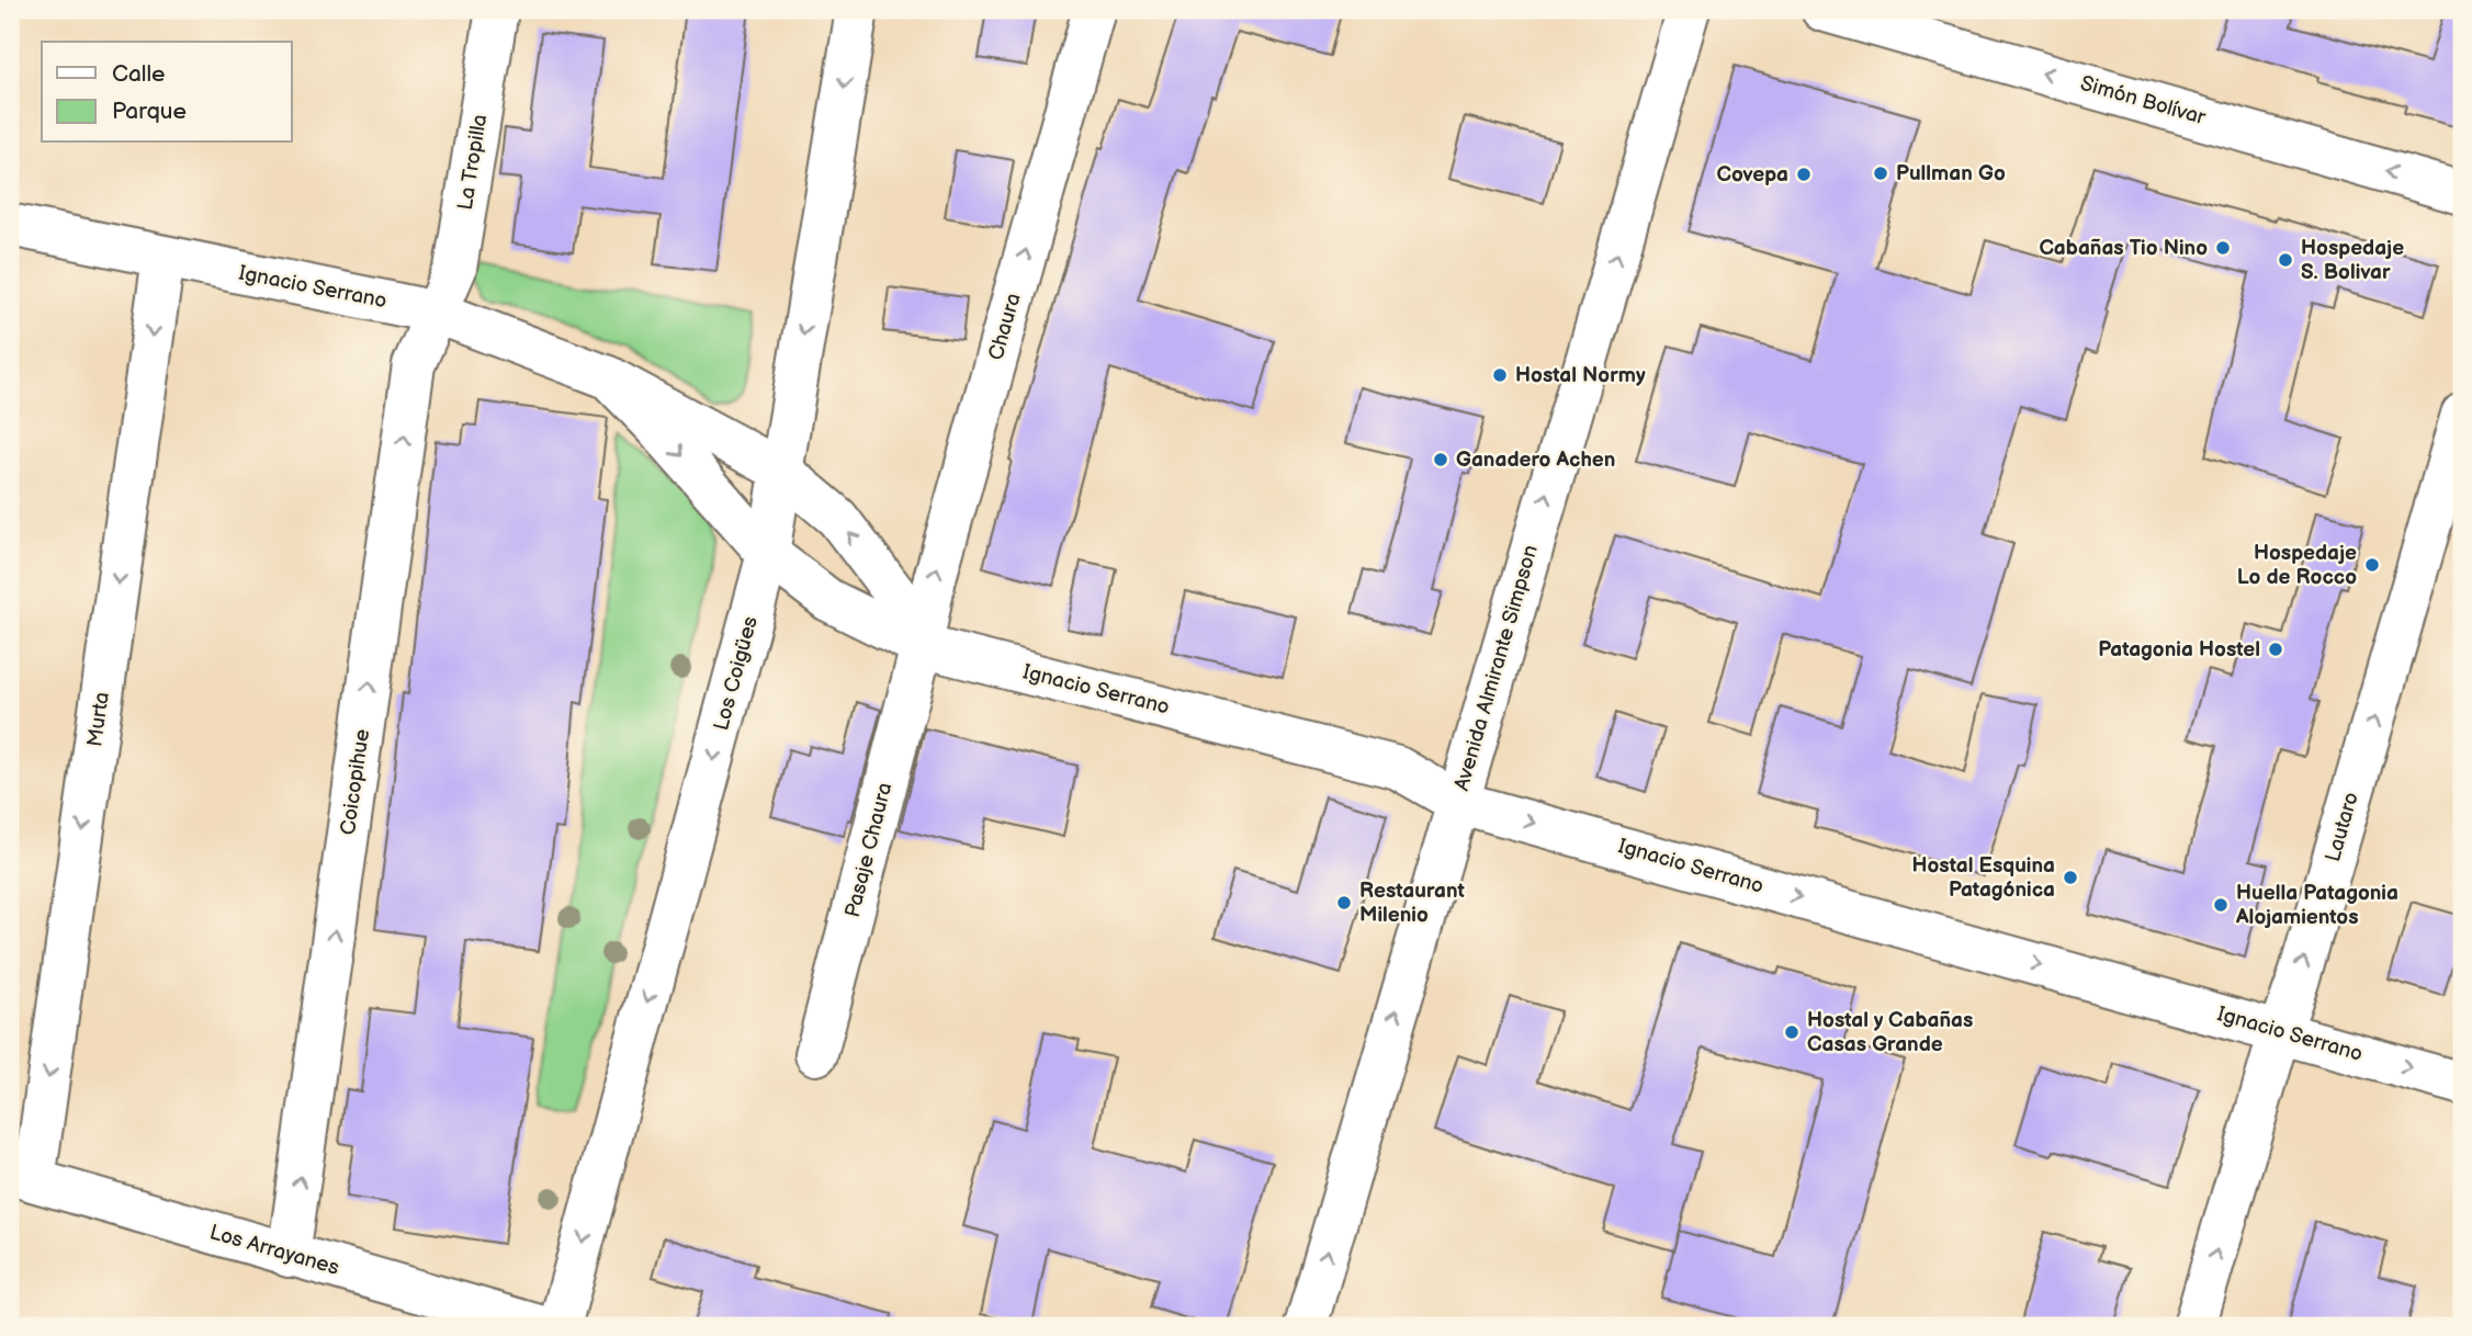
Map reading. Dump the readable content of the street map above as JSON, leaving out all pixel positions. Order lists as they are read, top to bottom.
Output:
{
  "streets": {
    "street": [
      "Simón Bolívar",
      "La Tropilla",
      "Ignacio Serrano",
      "Chaura",
      "Avenida Almirante Simpson",
      "Los Coigües",
      "Murta",
      "Coicopihue",
      "Lautaro",
      "Pasaje Chaura",
      "Los Arrayanes"
    ]
  },
  "crossings": [
    ["La Tropilla", "Ignacio Serrano"],
    ["La Tropilla", "Coicopihue"],
    ["Ignacio Serrano", "Chaura"],
    ["Ignacio Serrano", "Avenida Almirante Simpson"],
    ["Ignacio Serrano", "Los Coigües"],
    ["Ignacio Serrano", "Murta"],
    ["Ignacio Serrano", "Coicopihue"],
    ["Ignacio Serrano", "Lautaro"],
    ["Ignacio Serrano", "Pasaje Chaura"],
    ["Chaura", "Pasaje Chaura"],
    ["Murta", "Los Arrayanes"],
    ["Coicopihue", "Los Arrayanes"]
  ],
  "one_way": [
    "Simón Bolívar",
    "Chaura",
    "Avenida Almirante Simpson",
    "Los Coigües",
    "Murta",
    "Coicopihue",
    "Lautaro"
  ],
  "places": [
    "Pullman Go",
    "Covepa",
    "Cabañas Tio Nino",
    "Hospedaje S. Bolivar",
    "Hostal Normy",
    "Ganadero Achen",
    "Hospedaje Lo de Rocco",
    "Patagonia Hostel",
    "Hostal Esquina Patagónica",
    "Restaurant Milenio",
    "Huella Patagonia Alojamientos",
    "Hostal y Cabañas Casas Grande"
  ],
  "legend": ["Calle", "Parque"]
}
